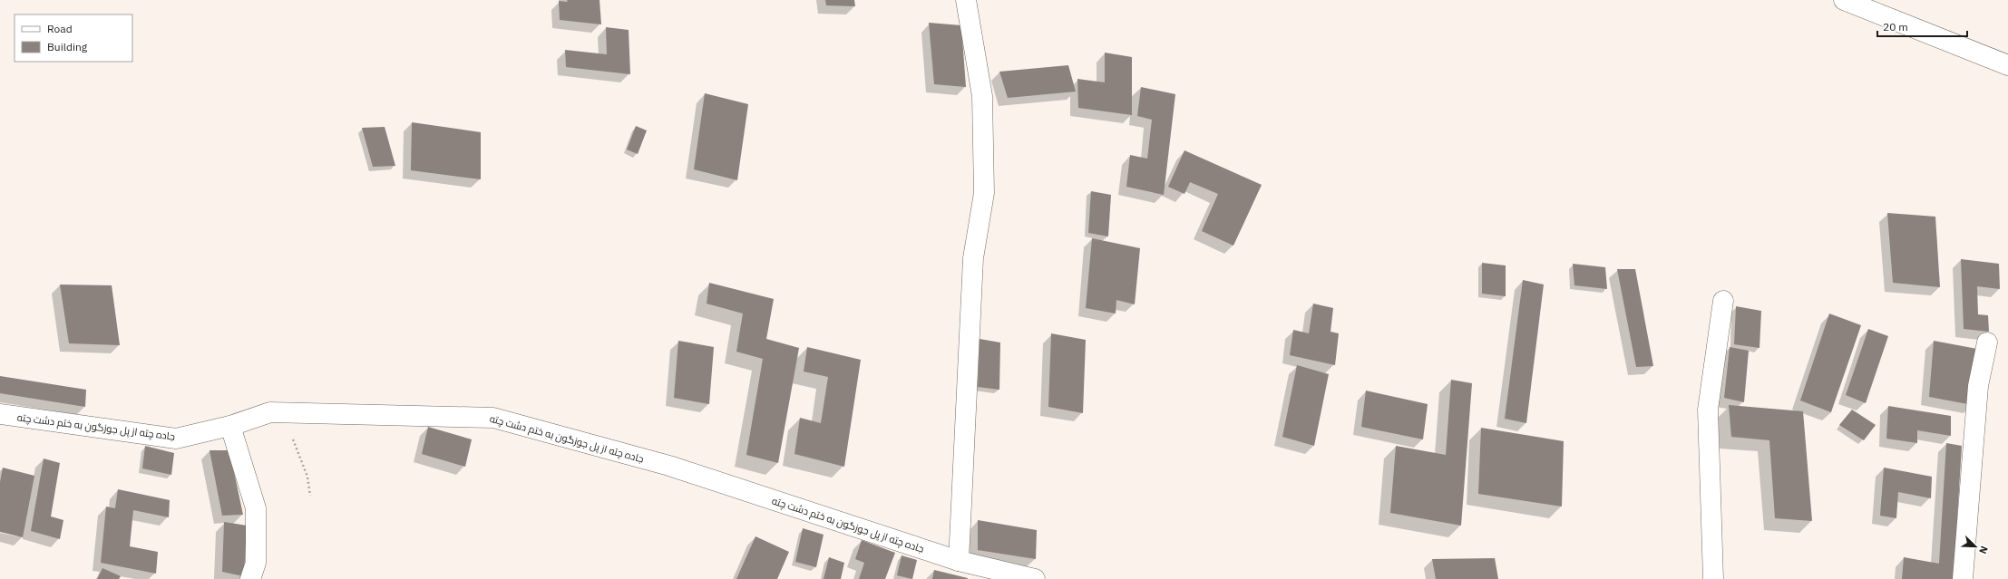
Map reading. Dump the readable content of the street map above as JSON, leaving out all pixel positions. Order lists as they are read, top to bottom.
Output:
{
  "streets": {
    "street": ["جاده چته از پل جوزگون به ختم دشت چته"]
  },
  "legend": ["Road", "Building"],
  "scale_bar": "20 m",
  "north": "bottom right"
}
